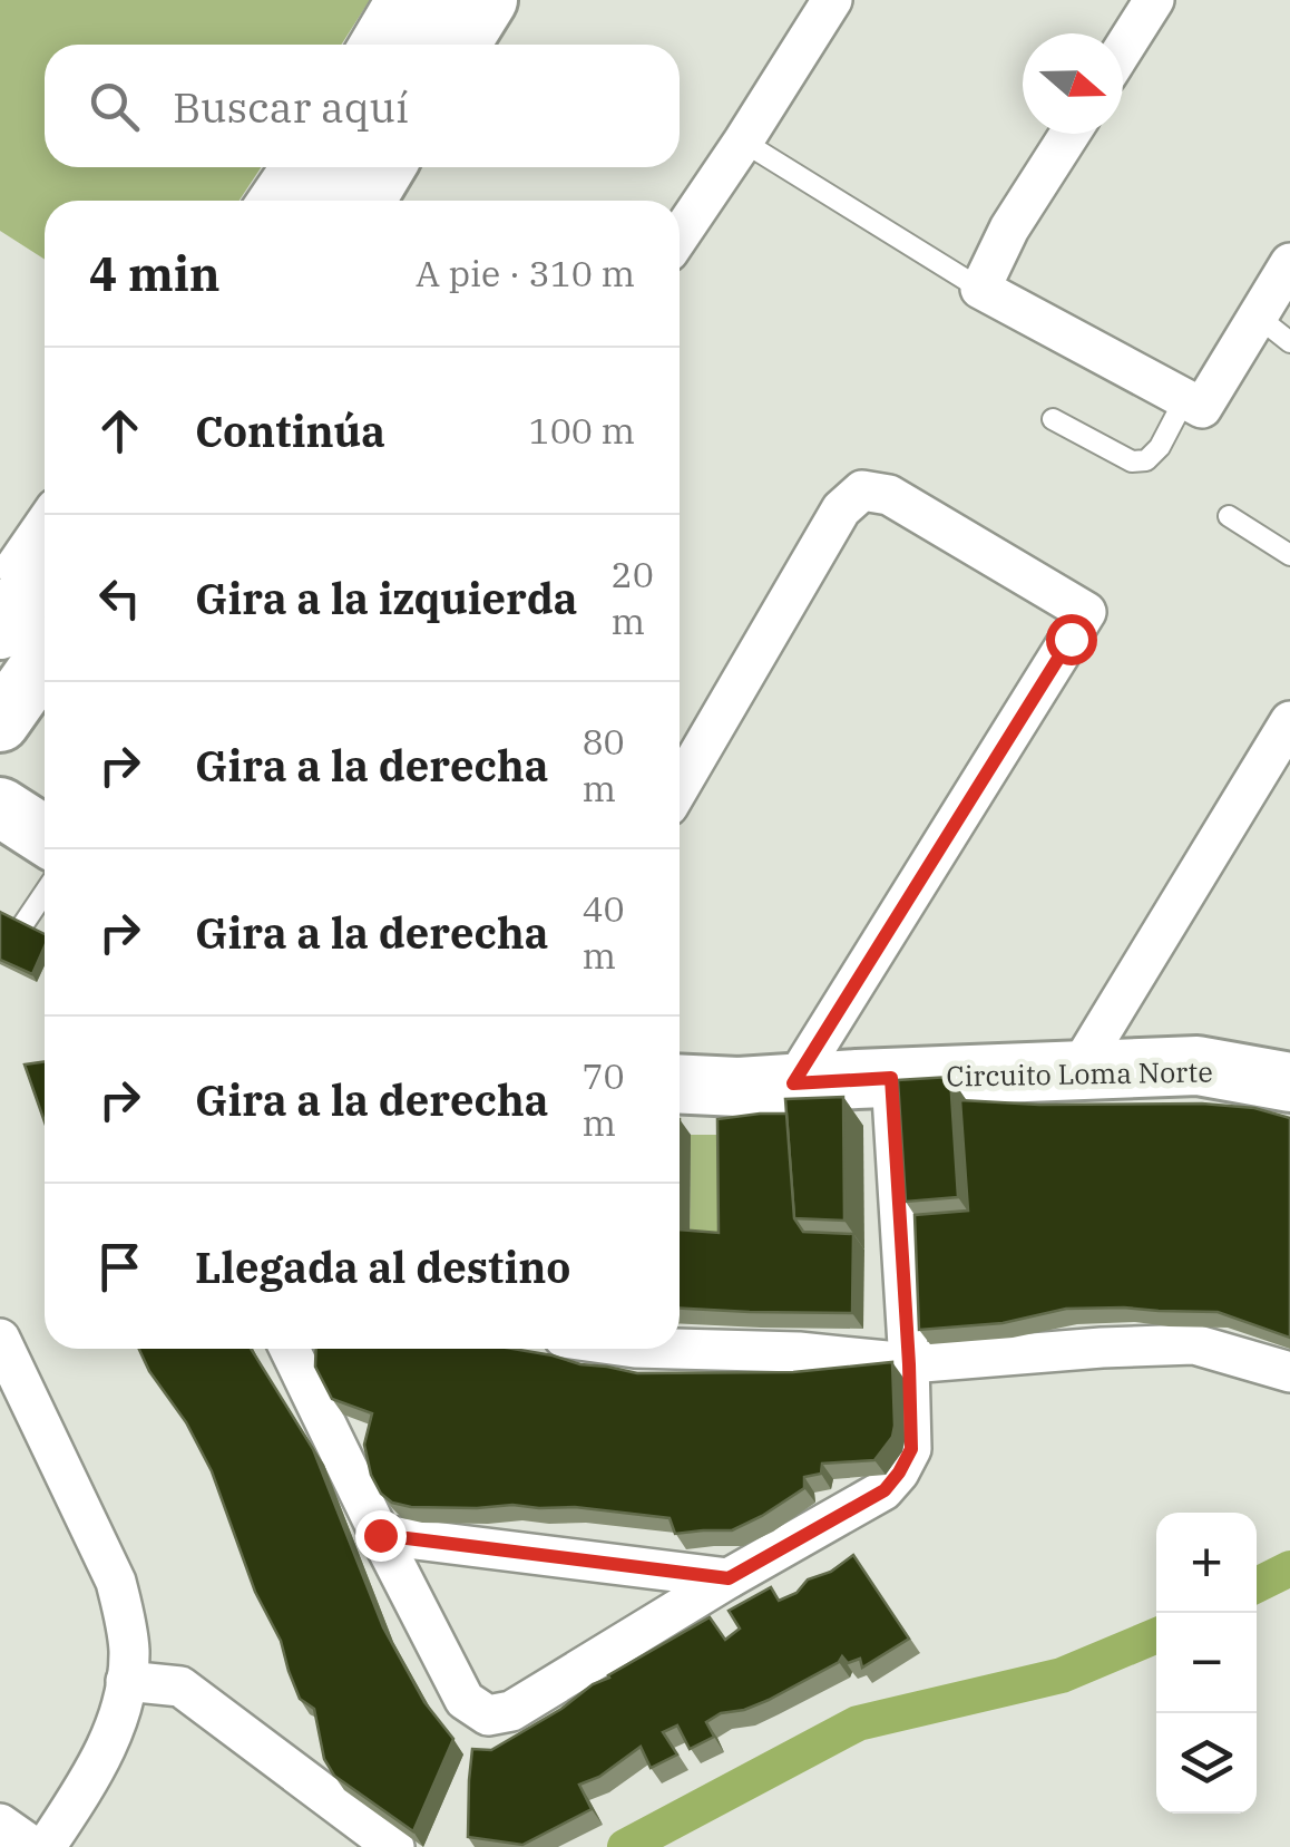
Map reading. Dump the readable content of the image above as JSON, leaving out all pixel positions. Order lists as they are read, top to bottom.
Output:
{
  "streets": {
    "street": ["Circuito Loma Norte"]
  },
  "north": "right",
  "page": {
    "search": "Buscar aquí",
    "heading": ["4 min", "A pie · 310 m"],
    "list": [
      ["Continúa", "100 m"],
      ["Gira a la izquierda", "20 m"],
      ["Gira a la derecha", "80 m"],
      ["Gira a la derecha", "40 m"],
      ["Gira a la derecha", "70 m"],
      "Llegada al destino"
    ],
    "map_buttons": ["+", "−"]
  }
}
